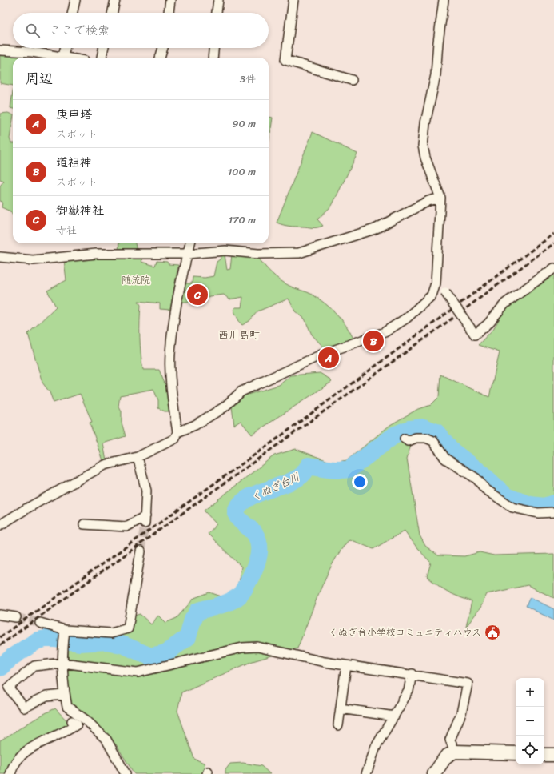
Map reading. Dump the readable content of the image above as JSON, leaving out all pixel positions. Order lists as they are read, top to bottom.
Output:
{
  "districts": ["西川島町"],
  "water": ["くぬぎ台川"],
  "parks": ["随流院"],
  "places": {
    "public building": ["くぬぎ台小学校コミュニティハウス"]
  },
  "page": {
    "search": "ここで検索",
    "heading": ["周辺", "3件"],
    "list": [
      {
        "mark": "A",
        "name": "庚申塔",
        "note": "スポット",
        "value": "90 m"
      },
      {
        "mark": "B",
        "name": "道祖神",
        "note": "スポット",
        "value": "100 m"
      },
      {
        "mark": "C",
        "name": "御嶽神社",
        "note": "寺社",
        "value": "170 m"
      }
    ],
    "pins": ["C", "B", "A"],
    "map_buttons": ["+", "−"]
  }
}
